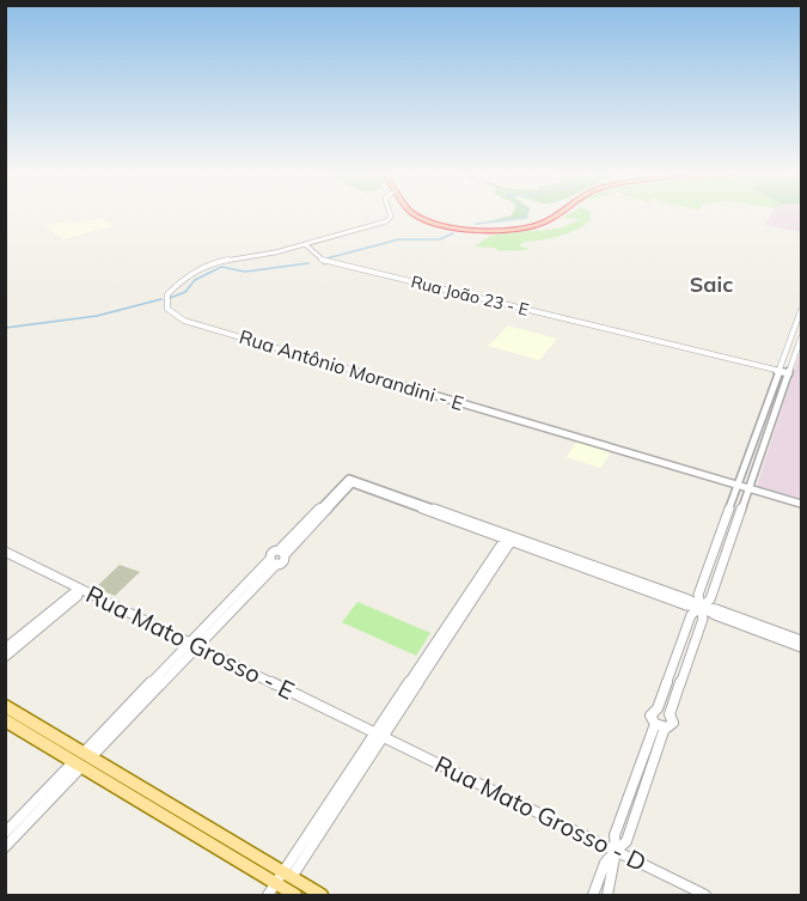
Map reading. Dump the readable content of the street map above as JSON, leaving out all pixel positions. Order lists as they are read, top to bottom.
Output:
{
  "streets": {
    "street": [
      "Rua João 23 - E",
      "Rua Antônio Morandini - E",
      "Rua Mato Grosso - E",
      "Rua Mato Grosso - D"
    ]
  },
  "crossings": [
    ["Rua João 23 - E", "Rua Antônio Morandini - E"],
    ["Rua Mato Grosso - E", "Rua Mato Grosso - D"]
  ],
  "districts": ["Saic"]
}
